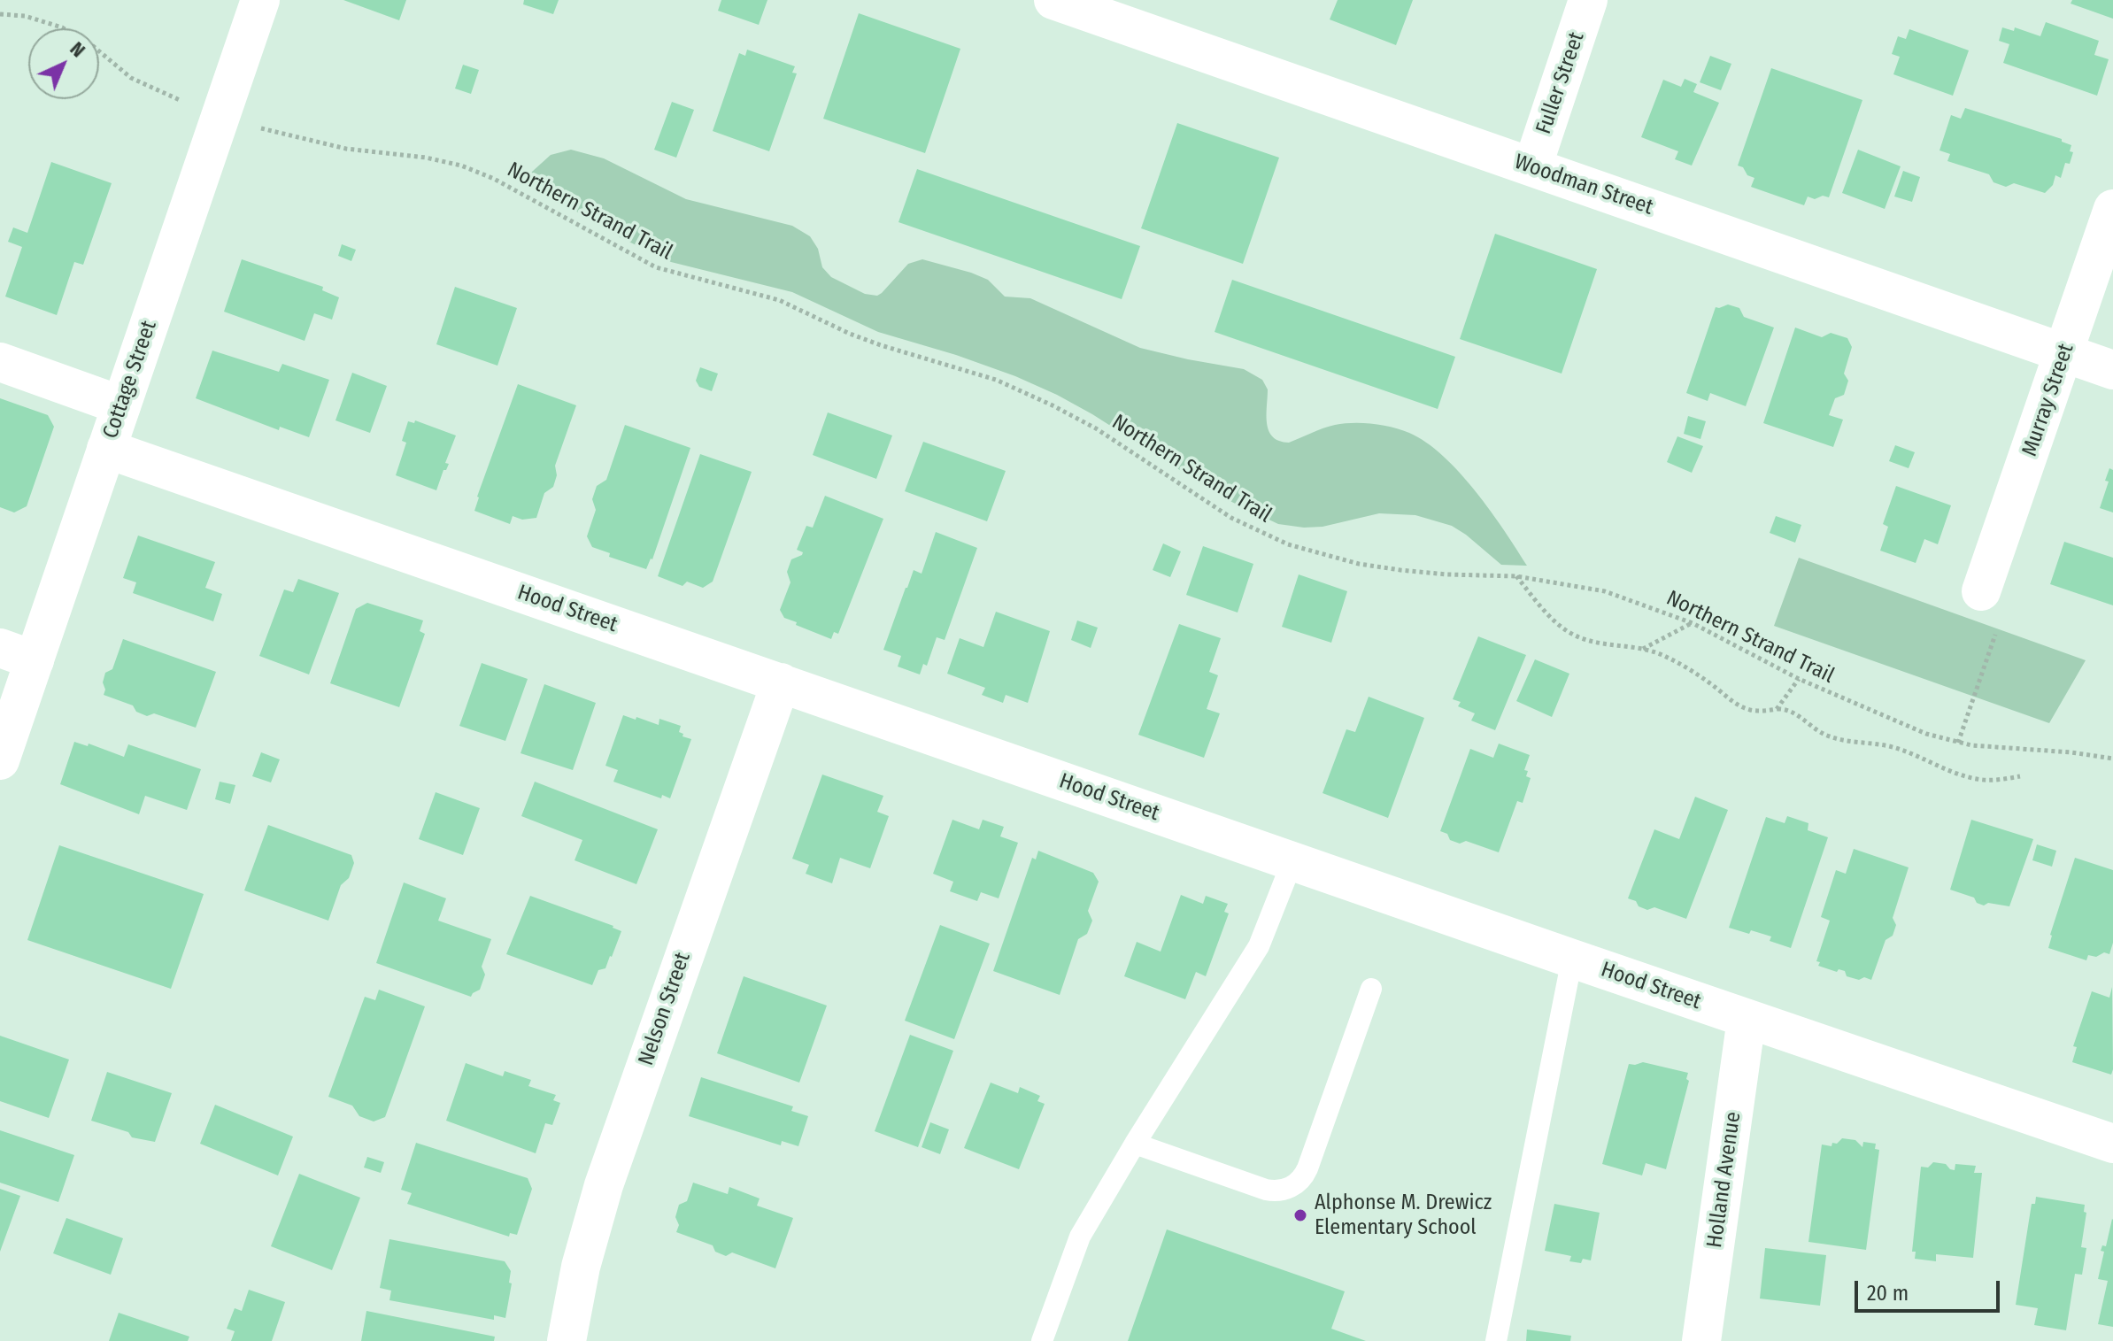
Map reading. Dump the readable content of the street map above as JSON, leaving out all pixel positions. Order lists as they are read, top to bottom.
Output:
{
  "streets": {
    "street": [
      "Fuller Street",
      "Woodman Street",
      "Cottage Street",
      "Murray Street",
      "Hood Street",
      "Nelson Street",
      "Holland Avenue"
    ],
    "path": ["Northern Strand Trail"]
  },
  "crossings": [
    ["Fuller Street", "Woodman Street"],
    ["Woodman Street", "Murray Street"],
    ["Cottage Street", "Hood Street"],
    ["Hood Street", "Nelson Street"],
    ["Hood Street", "Holland Avenue"]
  ],
  "places": ["Alphonse M. Drewicz Elementary School"],
  "scale_bar": "20 m",
  "north": "top right"
}
